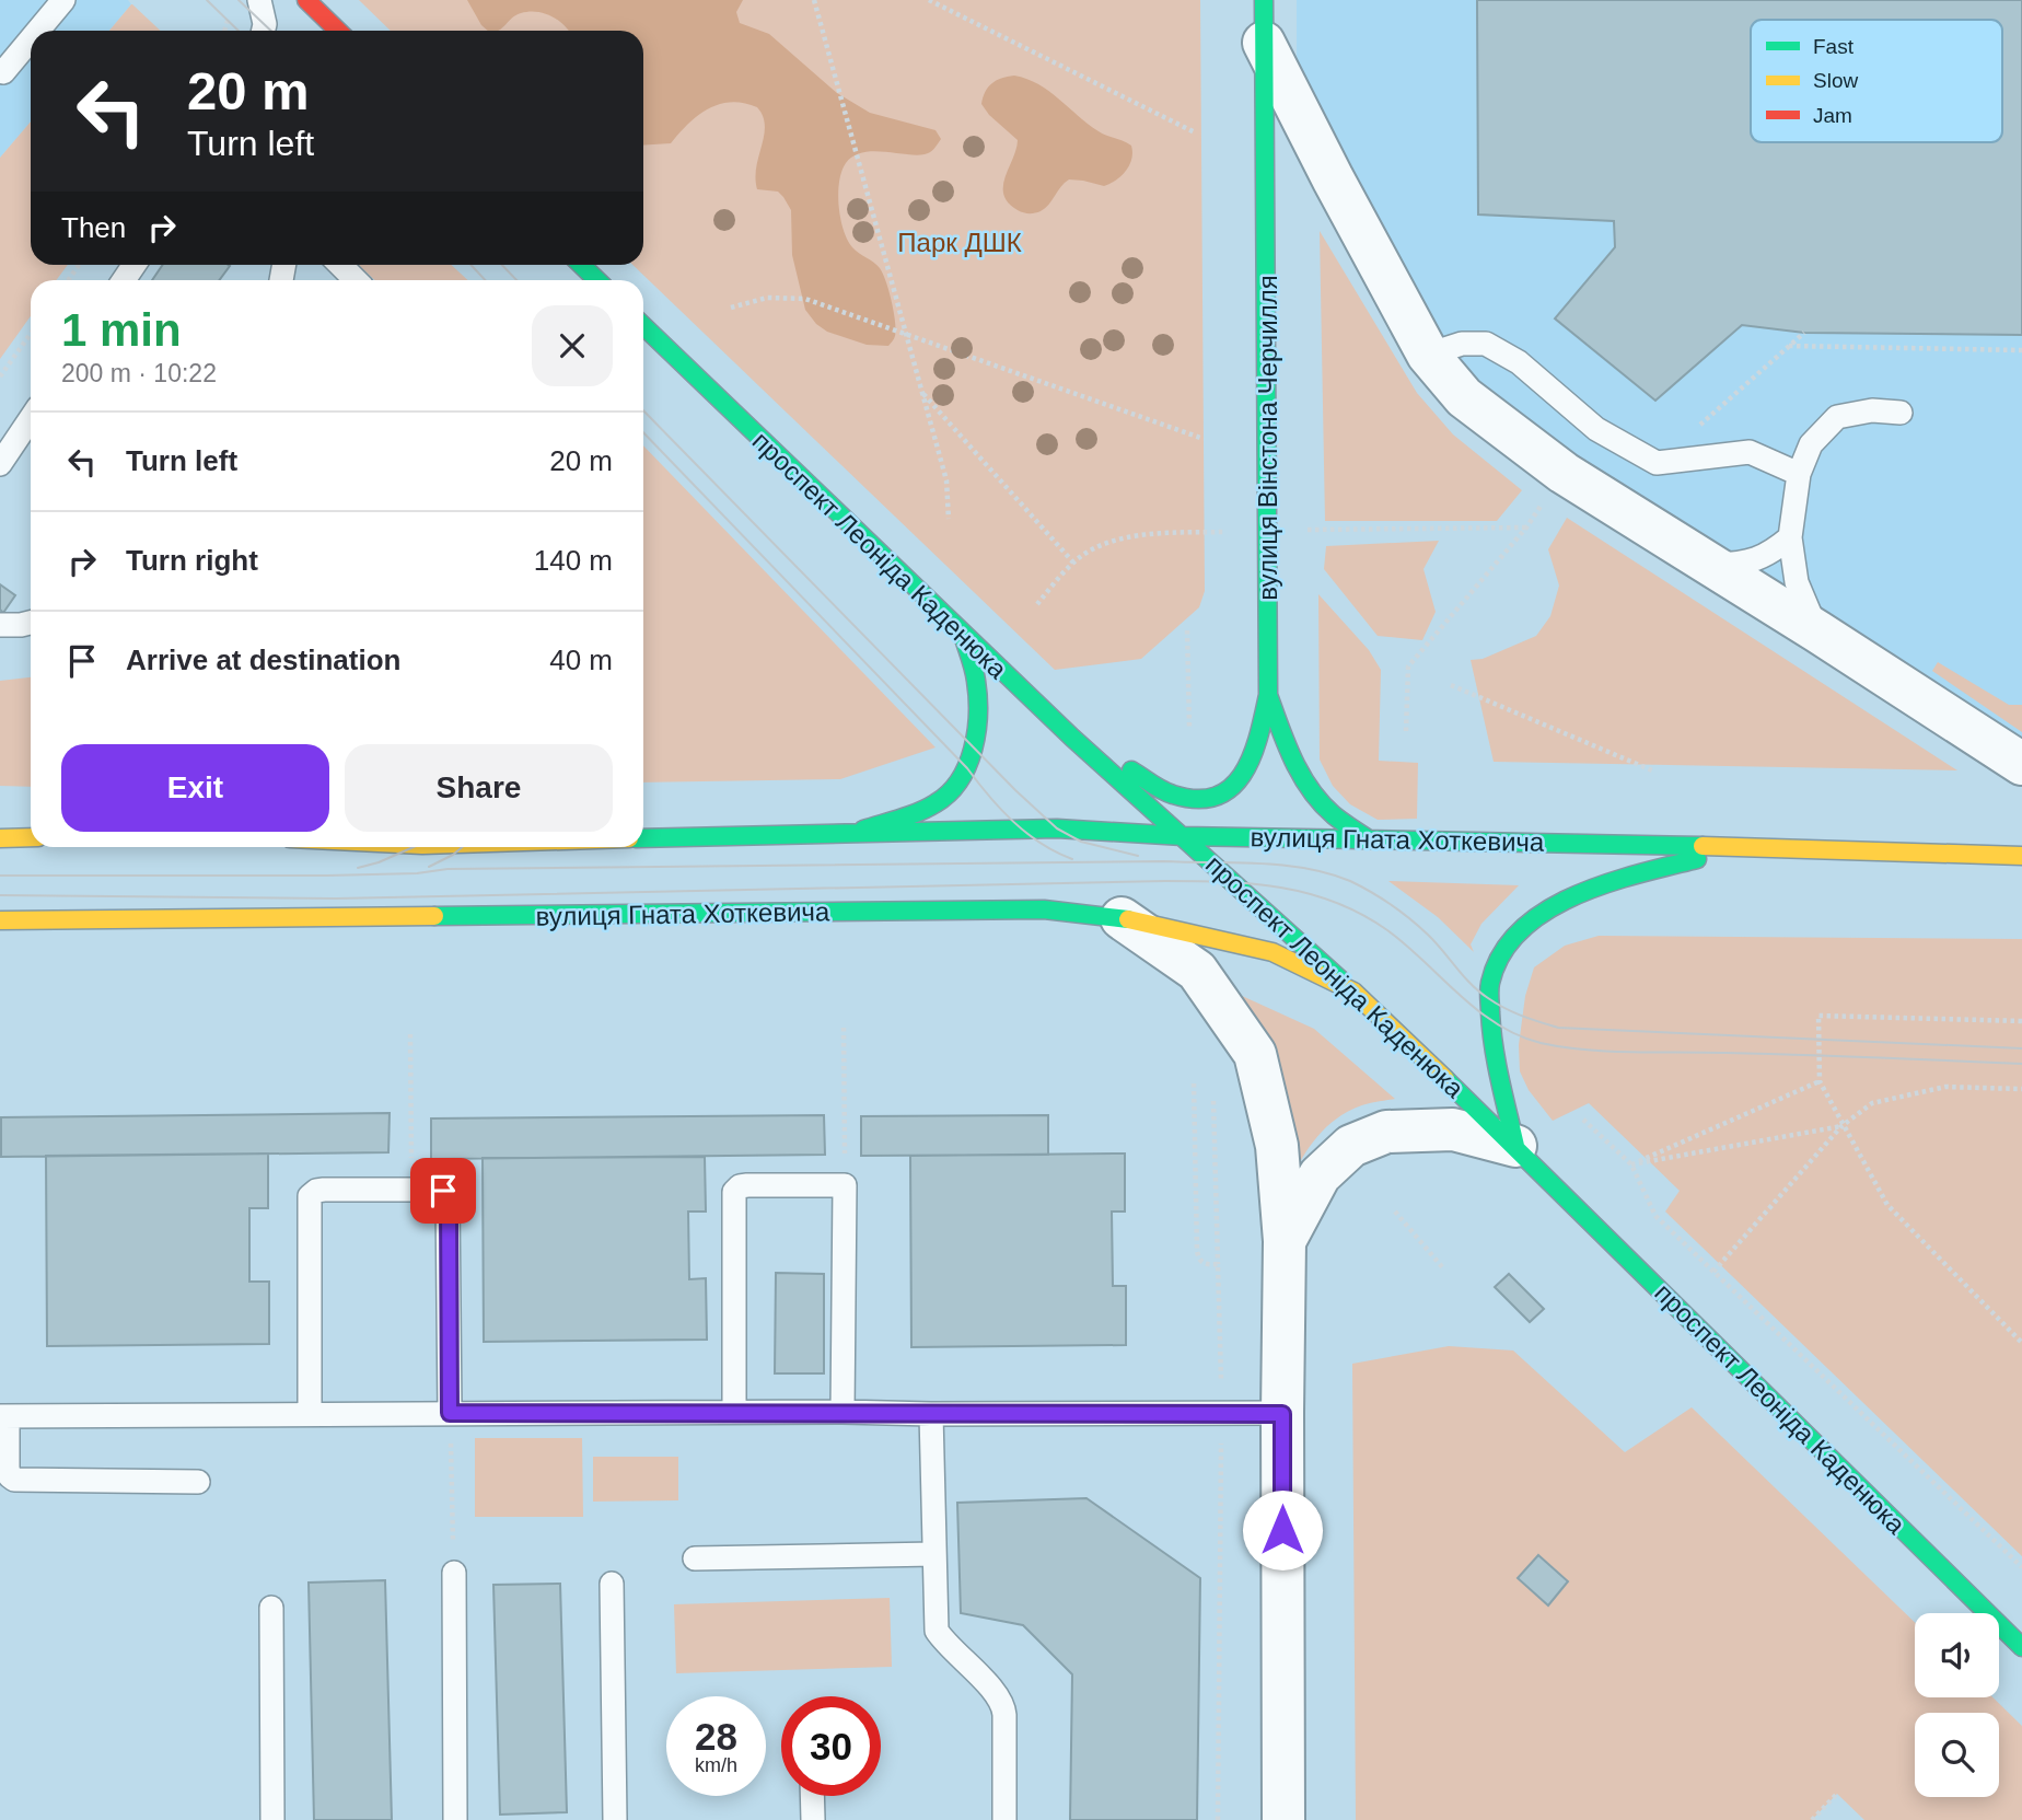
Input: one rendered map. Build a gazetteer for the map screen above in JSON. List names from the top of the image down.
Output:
{
  "streets": {
    "main road": ["вулиця Вінстона Черчилля", "проспект Леоніда Каденюка", "вулиця Гната Хоткевича"]
  },
  "crossings": [
    ["вулиця Вінстона Черчилля", "вулиця Гната Хоткевича"],
    ["проспект Леоніда Каденюка", "вулиця Гната Хоткевича"]
  ],
  "parks": ["Парк ДШК"],
  "legend": ["Fast", "Slow", "Jam"],
  "page": {
    "turn": ["20 m", "Turn left"],
    "then": "Then",
    "heading": ["1 min", "200 m · 10:22"],
    "list": [
      {
        "name": "Turn left",
        "value": "20 m"
      },
      {
        "name": "Turn right",
        "value": "140 m"
      },
      {
        "name": "Arrive at destination",
        "value": "40 m"
      }
    ],
    "buttons": ["Exit", "Share"],
    "speed": "28 km/h",
    "limit": "30"
  }
}
